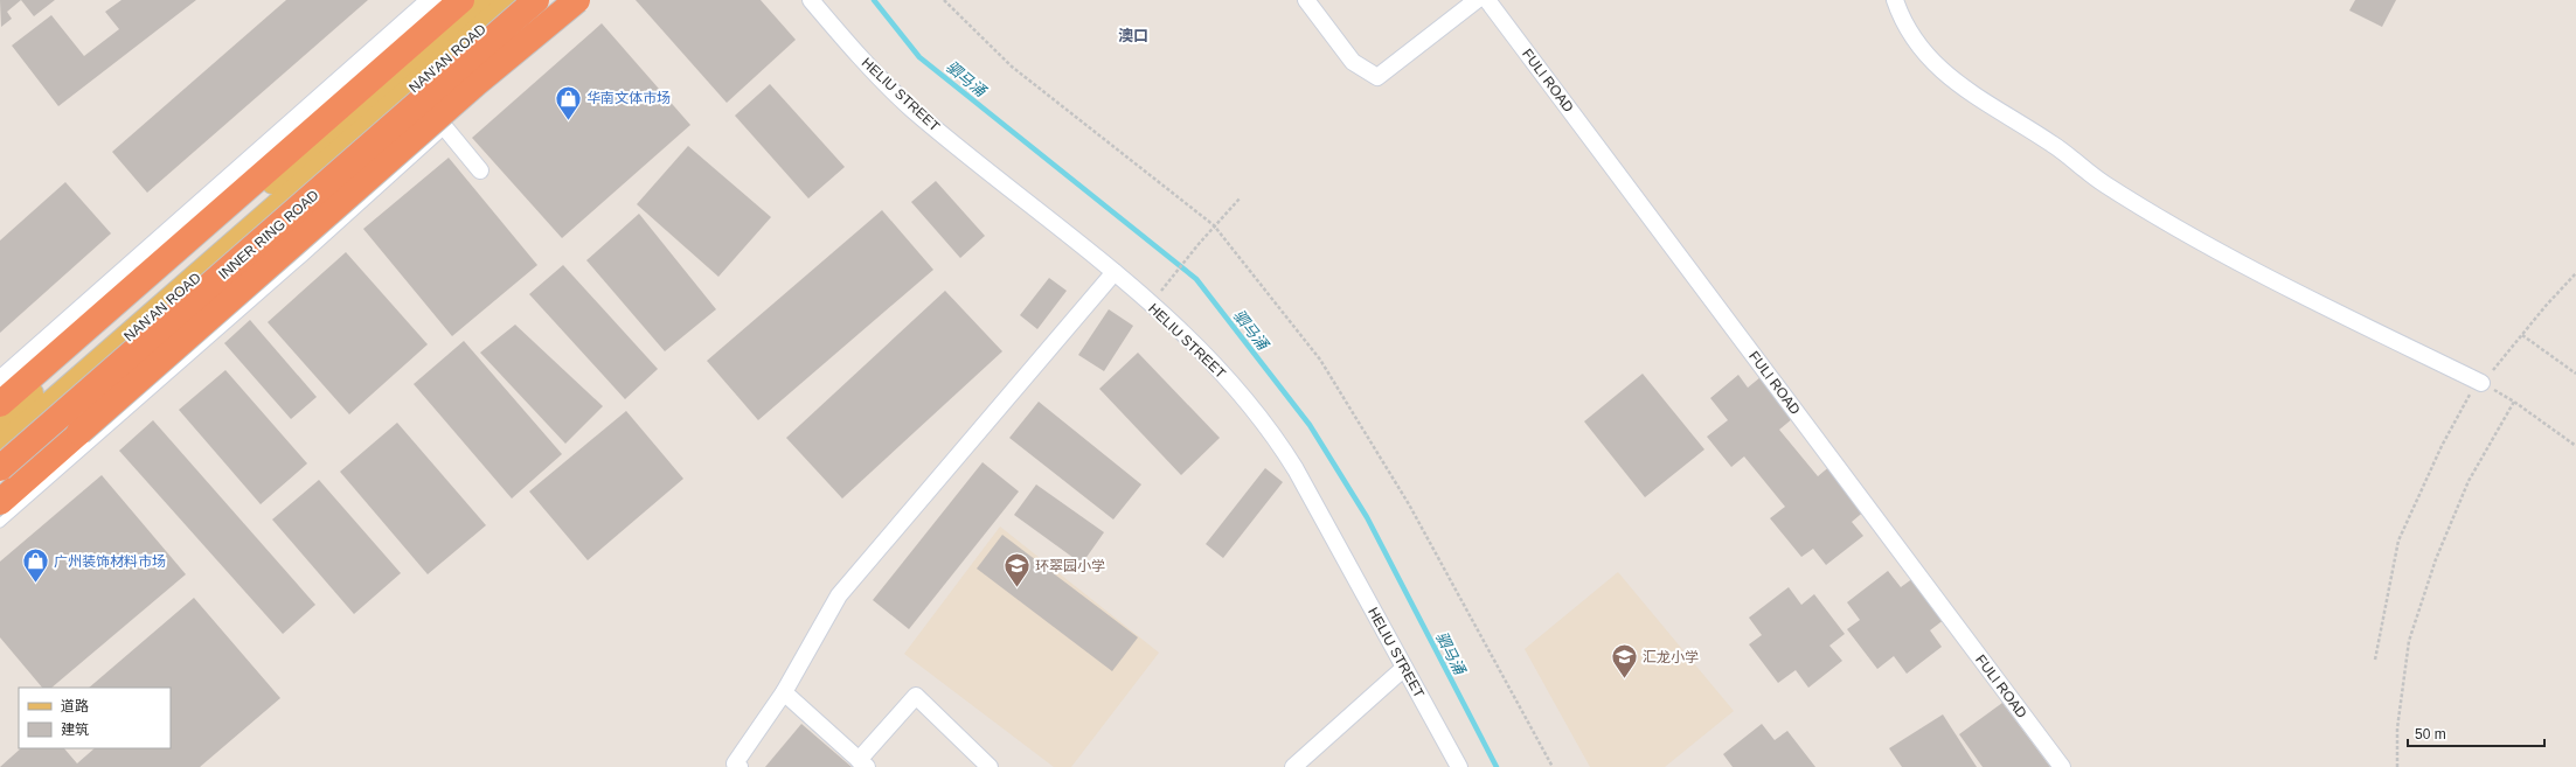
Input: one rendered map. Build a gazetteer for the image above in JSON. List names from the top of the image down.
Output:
{
  "streets": {
    "highway": ["INNER RING ROAD"],
    "main road": ["NAN'AN ROAD"],
    "street": ["FULI ROAD", "HELIU STREET"]
  },
  "districts": ["澳口"],
  "water": ["驷马涌"],
  "places": {
    "shop": ["华南文体市场", "广州装饰材料市场"],
    "school or university": ["环翠园小学", "汇龙小学"]
  },
  "legend": ["道路", "建筑"],
  "scale_bar": "50 m"
}
